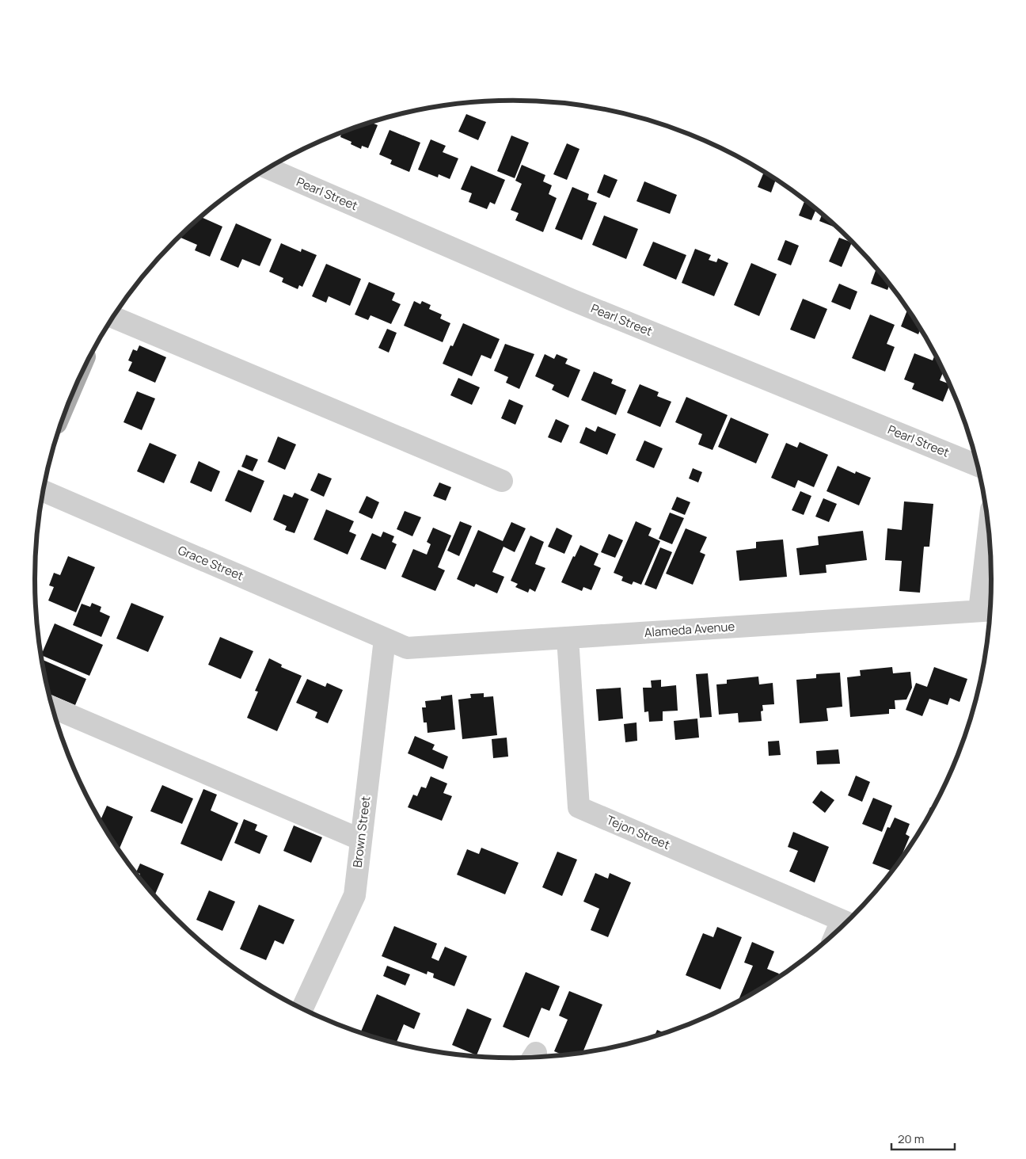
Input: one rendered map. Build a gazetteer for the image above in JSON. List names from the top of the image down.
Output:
{
  "streets": {
    "street": [
      "Pearl Street",
      "Grace Street",
      "Alameda Avenue",
      "Brown Street",
      "Tejon Street"
    ]
  },
  "crossings": [
    ["Grace Street", "Alameda Avenue"],
    ["Grace Street", "Brown Street"],
    ["Alameda Avenue", "Brown Street"],
    ["Alameda Avenue", "Tejon Street"]
  ],
  "scale_bar": "20 m"
}
